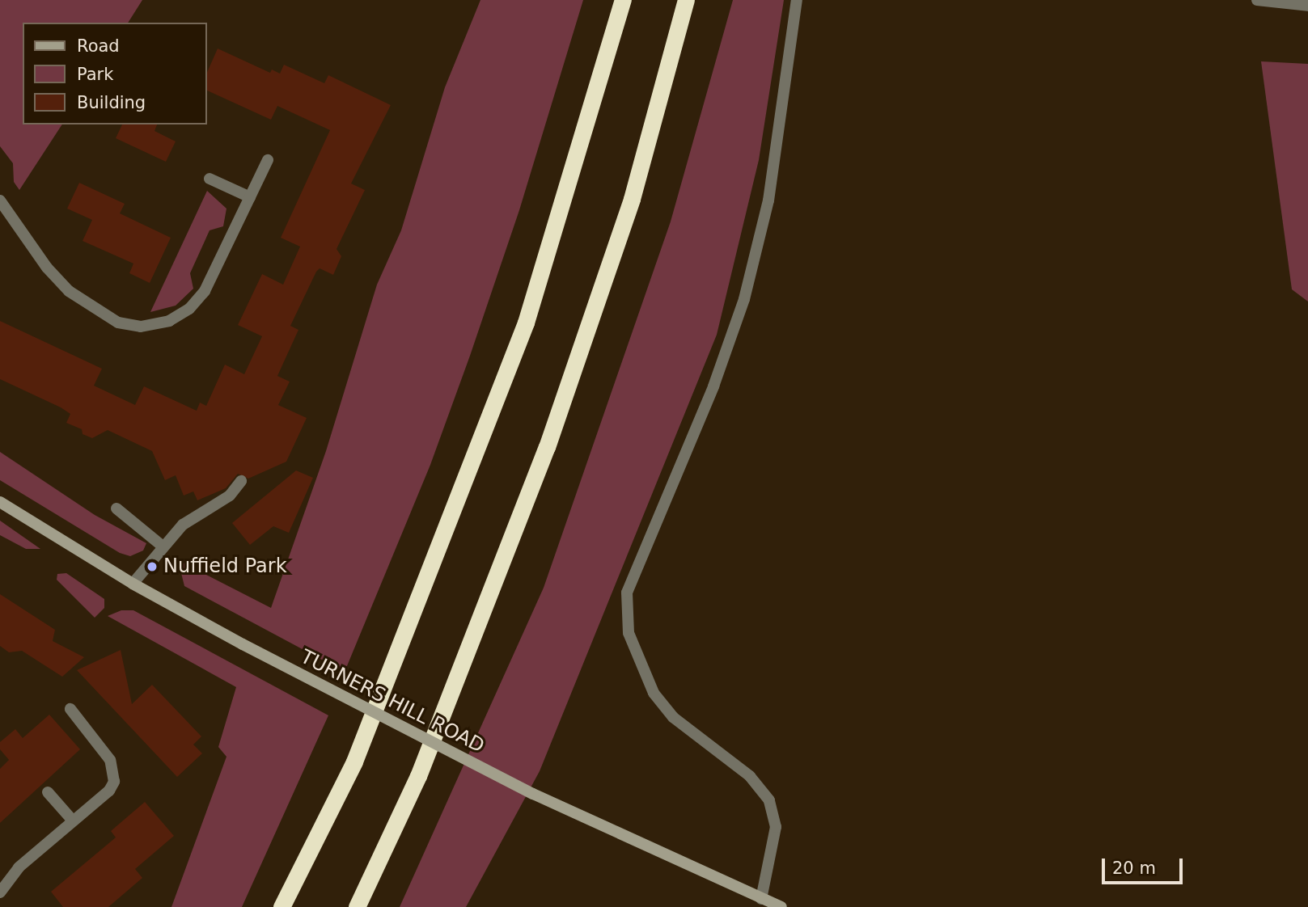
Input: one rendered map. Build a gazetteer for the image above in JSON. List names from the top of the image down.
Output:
{
  "streets": {
    "street": ["TURNERS HILL ROAD"]
  },
  "places": ["Nuffield Park"],
  "legend": ["Road", "Park", "Building"],
  "scale_bar": "20 m"
}
